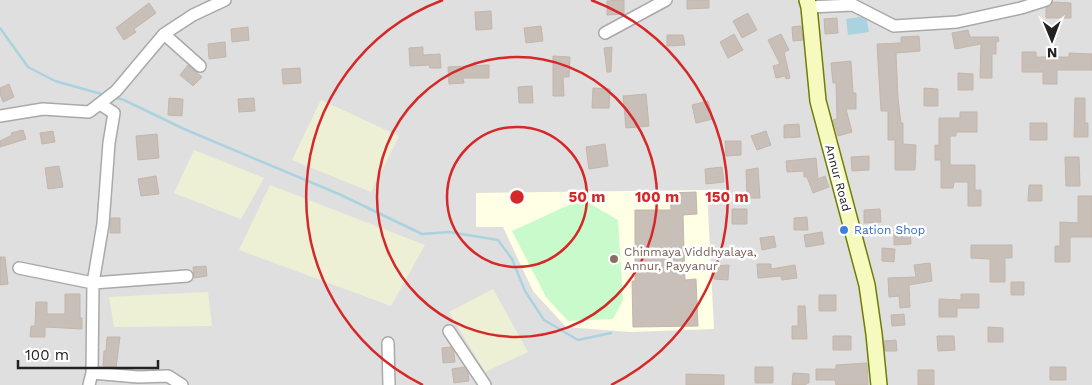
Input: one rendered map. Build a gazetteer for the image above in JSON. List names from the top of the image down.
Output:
{
  "streets": {
    "main road": ["Annur Road"]
  },
  "places": ["Ration Shop", "Chinmaya Viddhyalaya, Annur, Payyanur"],
  "scale_bar": "100 m",
  "north": "bottom",
  "rings": ["50 m", "100 m", "150 m"]
}
